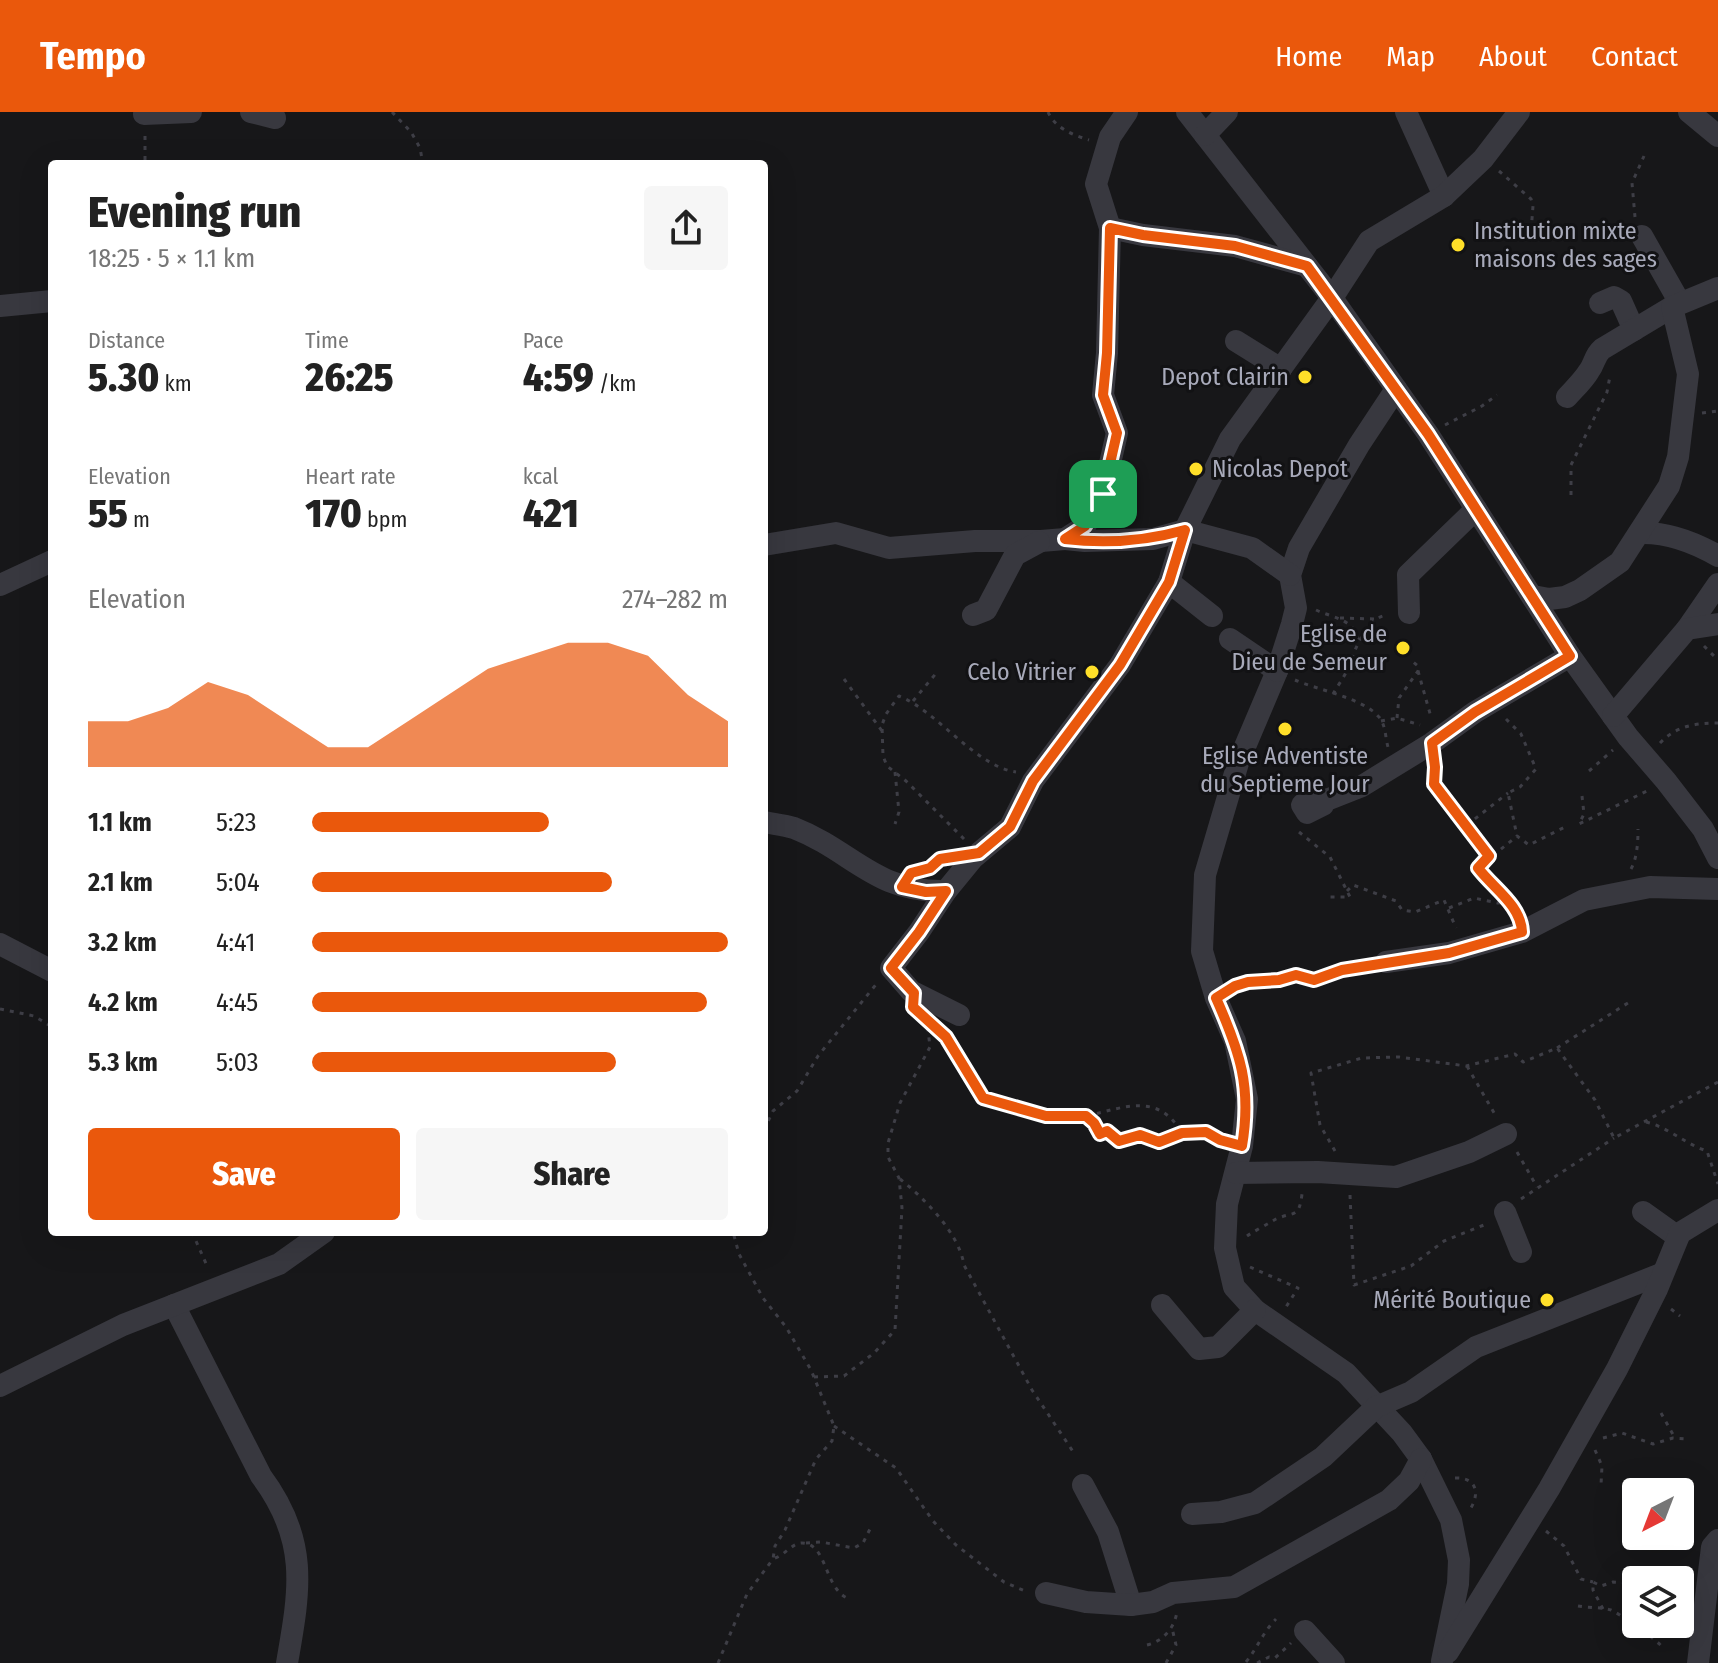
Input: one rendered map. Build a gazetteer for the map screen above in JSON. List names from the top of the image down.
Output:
{
  "places": [
    "Institution mixte maisons des sages",
    "Depot Clairin",
    "Nicolas Depot",
    "Eglise de Dieu de Semeur",
    "Celo Vitrier",
    "Eglise Adventiste du Septieme Jour",
    "Mérité Boutique"
  ],
  "north": "bottom left",
  "page": {
    "header": "Tempo",
    "nav": [
      "Home",
      "Map",
      "About",
      "Contact"
    ],
    "heading": ["Evening run", "18:25 · 5 × 1.1 km"],
    "stats": [
      ["Distance", "5.30 km"],
      ["Time", "26:25"],
      ["Pace", "4:59 /km"],
      ["Elevation", "55 m"],
      ["Heart rate", "170 bpm"],
      ["kcal", "421"]
    ],
    "chart": ["Elevation", "274–282 m"],
    "list": [
      {
        "name": "1.1 km",
        "note": "5:23"
      },
      {
        "name": "2.1 km",
        "note": "5:04"
      },
      {
        "name": "3.2 km",
        "note": "4:41"
      },
      {
        "name": "4.2 km",
        "note": "4:45"
      },
      {
        "name": "5.3 km",
        "note": "5:03"
      }
    ],
    "buttons": ["Save", "Share"]
  }
}
